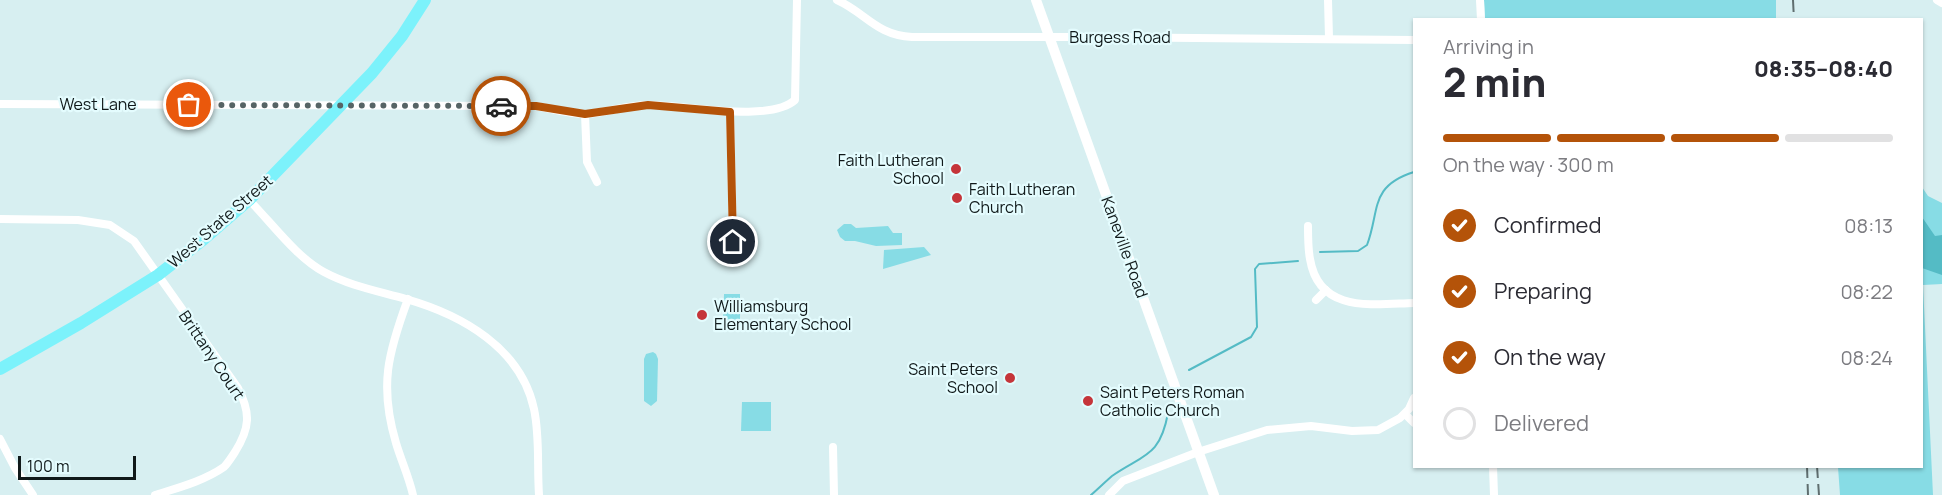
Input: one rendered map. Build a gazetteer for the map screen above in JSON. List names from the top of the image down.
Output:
{
  "streets": {
    "main road": ["West State Street", "Kaneville Road"],
    "street": ["Burgess Road", "West Lane", "Brittany Court"]
  },
  "crossings": [
    ["Burgess Road", "Kaneville Road"],
    ["West Lane", "West State Street"],
    ["West State Street", "Brittany Court"]
  ],
  "places": [
    "Faith Lutheran School",
    "Faith Lutheran Church",
    "Williamsburg Elementary School",
    "Saint Peters School",
    "Saint Peters Roman Catholic Church"
  ],
  "scale_bar": "100 m",
  "page": {
    "heading": ["2 min", "Arriving in", "08:35–08:40"],
    "bar": "On the way · 300 m",
    "list": [
      ["Confirmed", "08:13"],
      ["Preparing", "08:22"],
      ["On the way", "08:24"],
      "Delivered"
    ],
    "scale": "100 m"
  }
}
